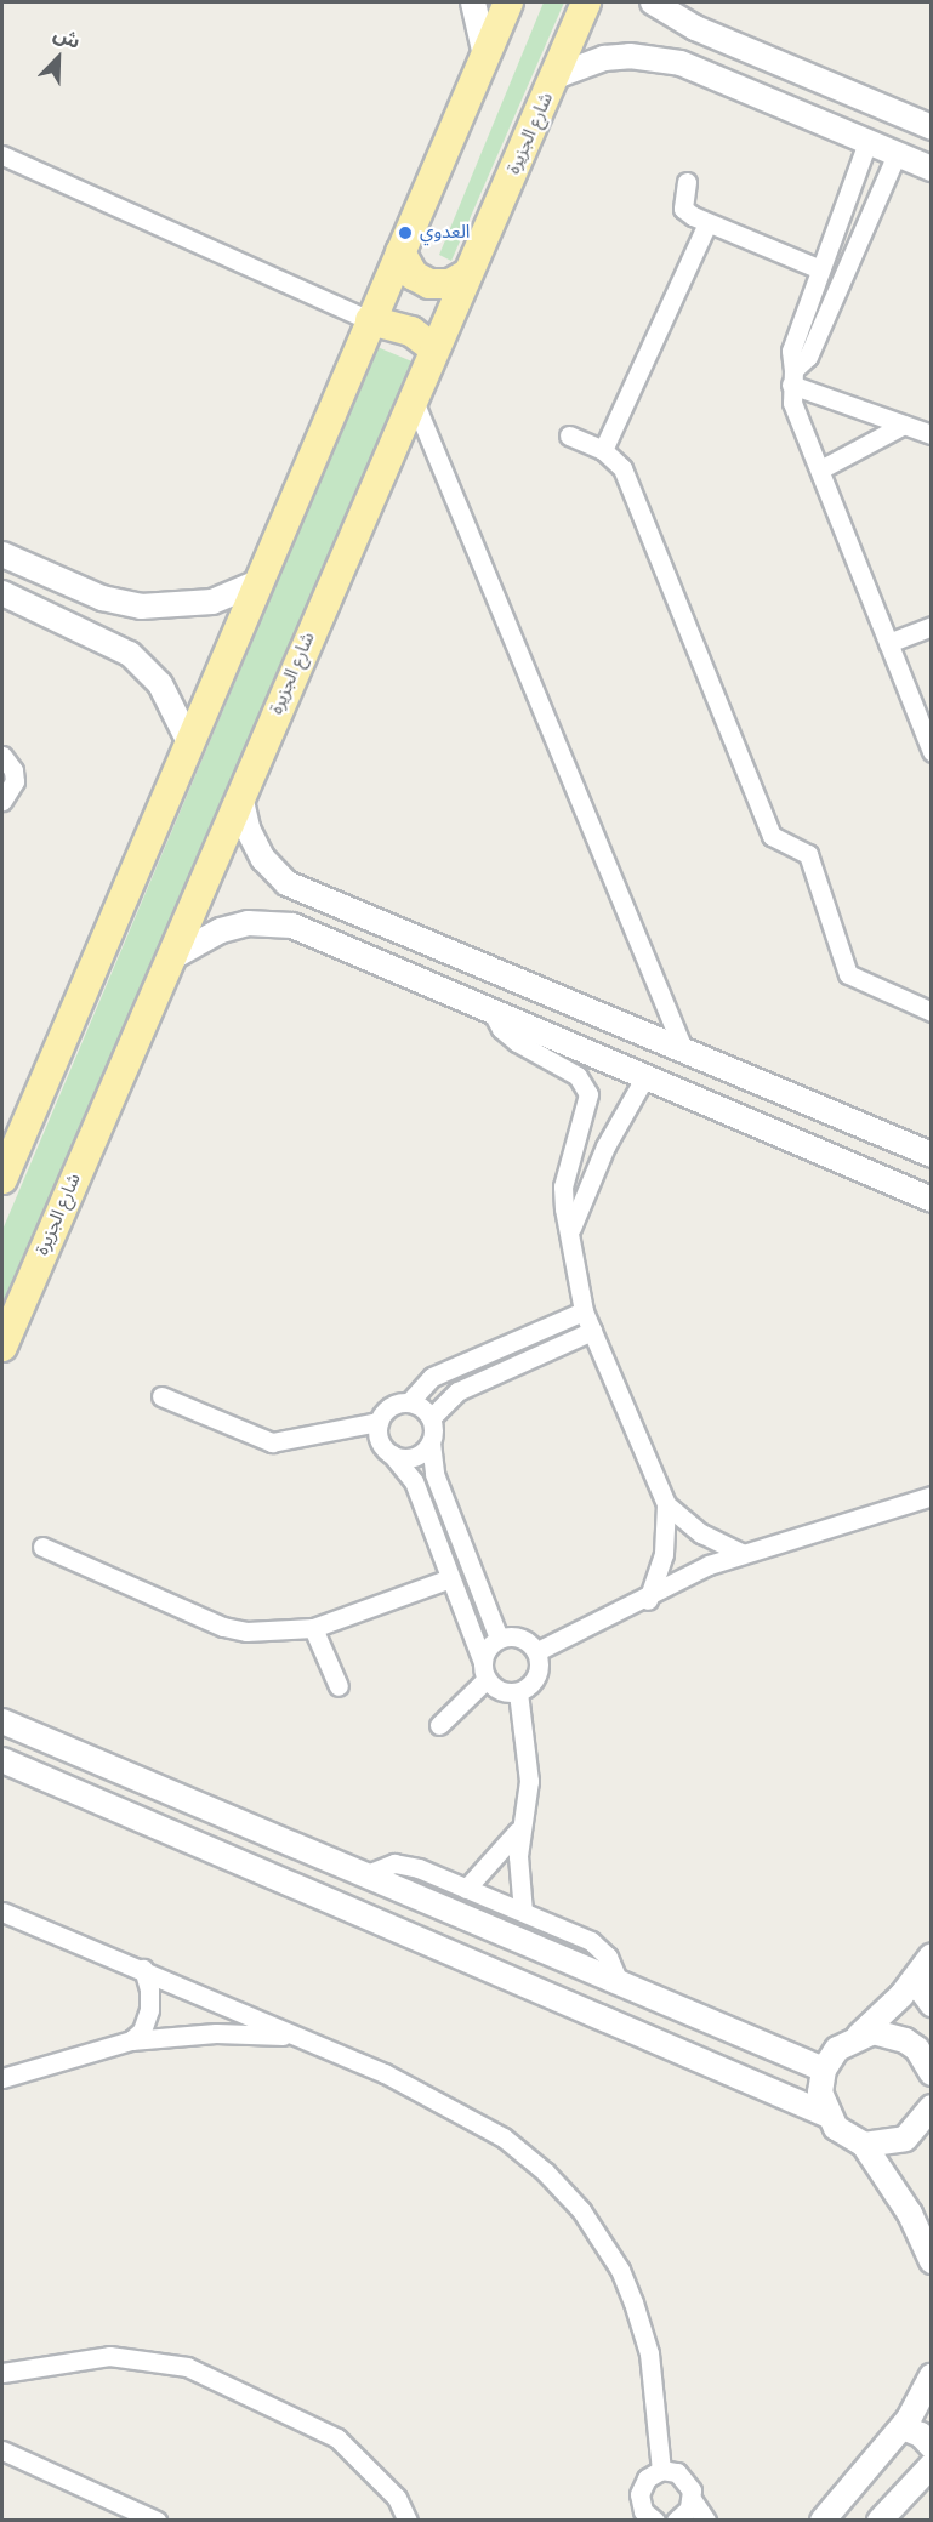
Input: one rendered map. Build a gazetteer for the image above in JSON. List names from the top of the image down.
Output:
{
  "streets": {
    "main road": ["شارع الجزيرة"]
  },
  "places": ["العدوي"],
  "north": "top right"
}
